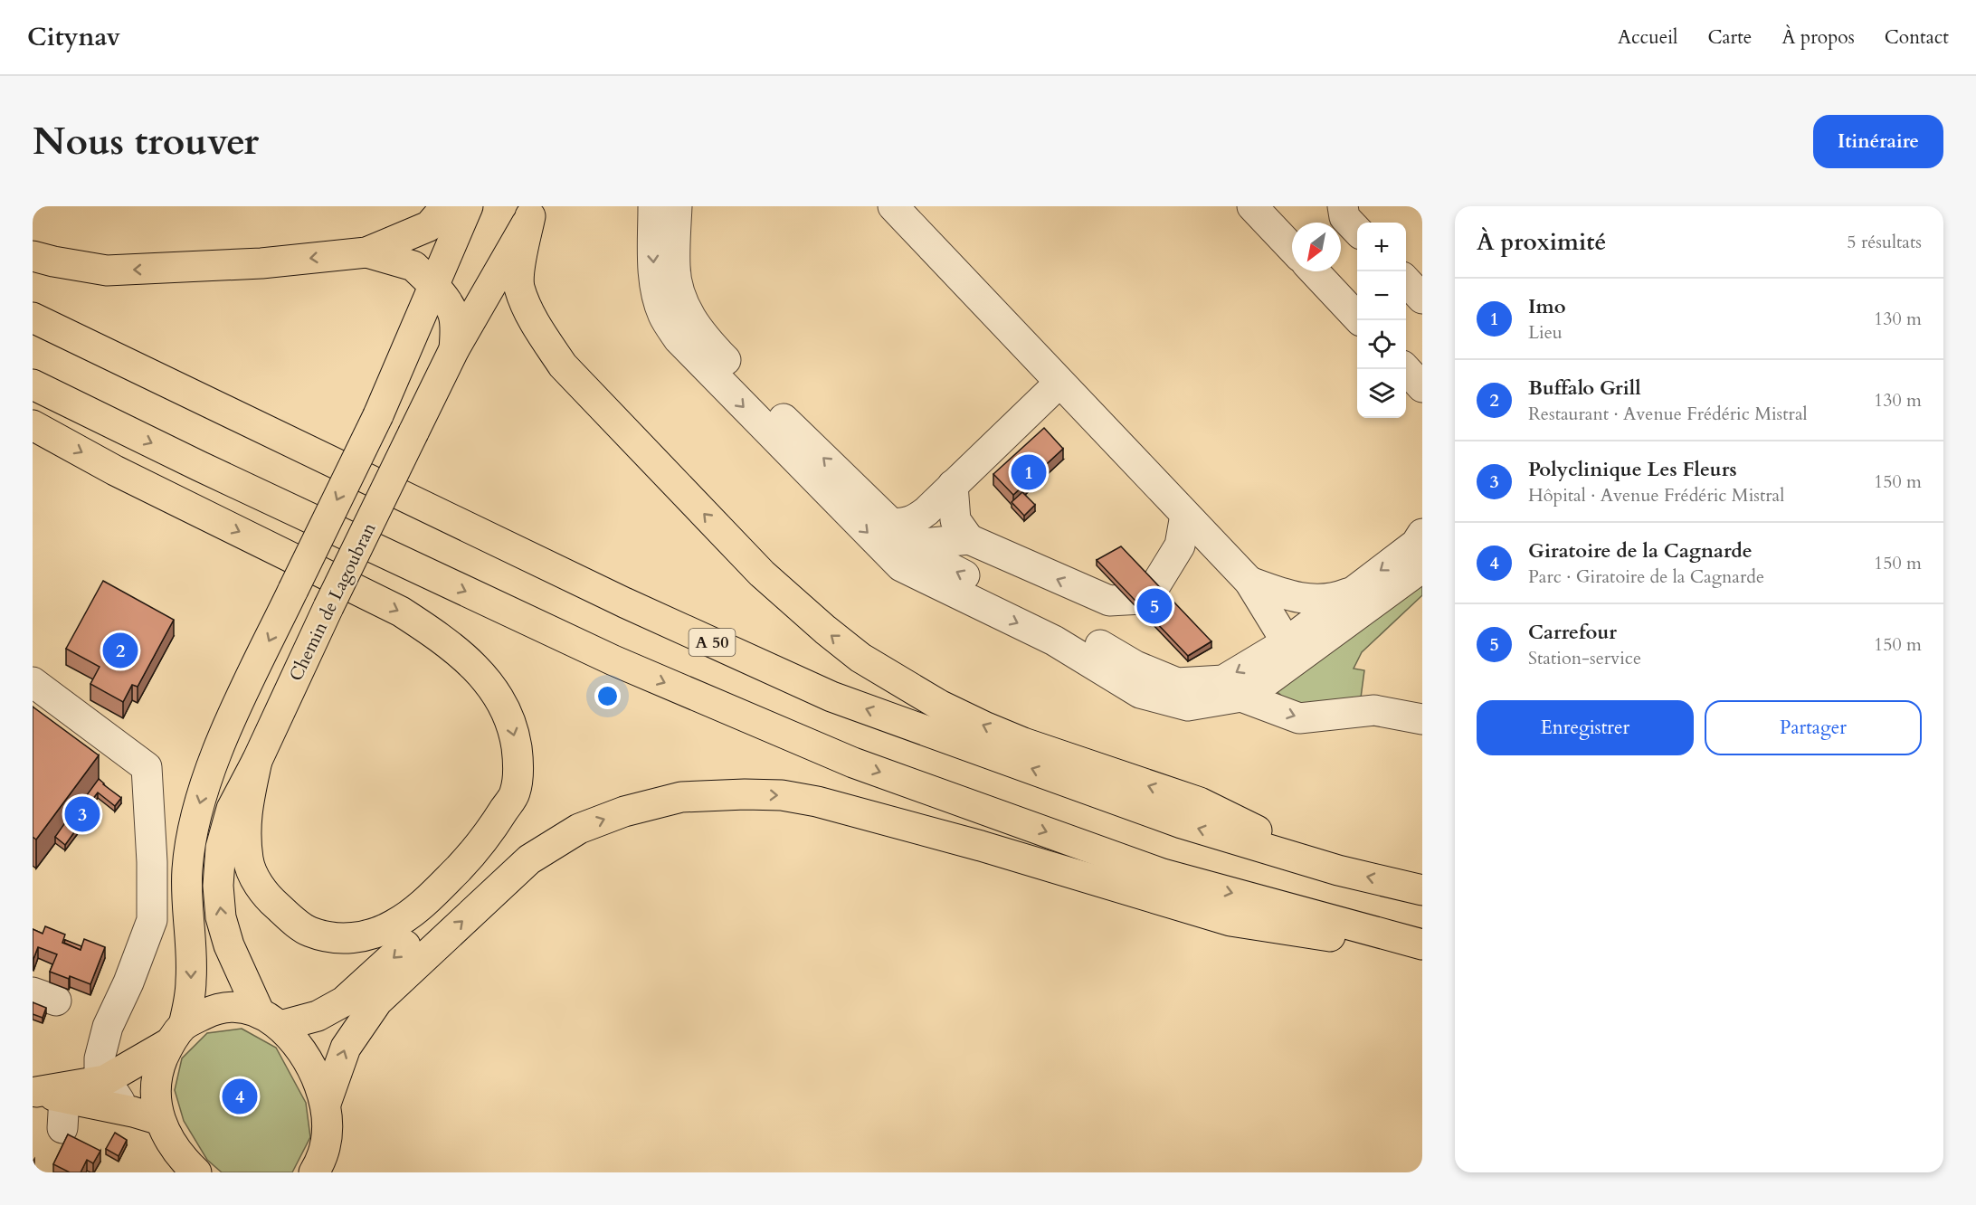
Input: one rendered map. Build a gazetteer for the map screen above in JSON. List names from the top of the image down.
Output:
{
  "streets": {
    "main road": ["Chemin de Lagoubran", "A 50"]
  },
  "north": "bottom left",
  "page": {
    "header": "Citynav",
    "nav": [
      "Accueil",
      "Carte",
      "À propos",
      "Contact"
    ],
    "buttons": [
      "Itinéraire",
      ["Enregistrer", "Partager"]
    ],
    "title": "Nous trouver",
    "heading": ["À proximité", "5 résultats"],
    "map_buttons": ["+", "−"],
    "list": [
      {
        "mark": "1",
        "name": "Imo",
        "note": "Lieu",
        "value": "130 m"
      },
      {
        "mark": "2",
        "name": "Buffalo Grill",
        "note": "Restaurant · Avenue Frédéric Mistral",
        "value": "130 m"
      },
      {
        "mark": "3",
        "name": "Polyclinique Les Fleurs",
        "note": "Hôpital · Avenue Frédéric Mistral",
        "value": "150 m"
      },
      {
        "mark": "4",
        "name": "Giratoire de la Cagnarde",
        "note": "Parc · Giratoire de la Cagnarde",
        "value": "150 m"
      },
      {
        "mark": "5",
        "name": "Carrefour",
        "note": "Station-service",
        "value": "150 m"
      }
    ],
    "pins": [
      "1",
      "5",
      "2",
      "3",
      "4"
    ]
  }
}
